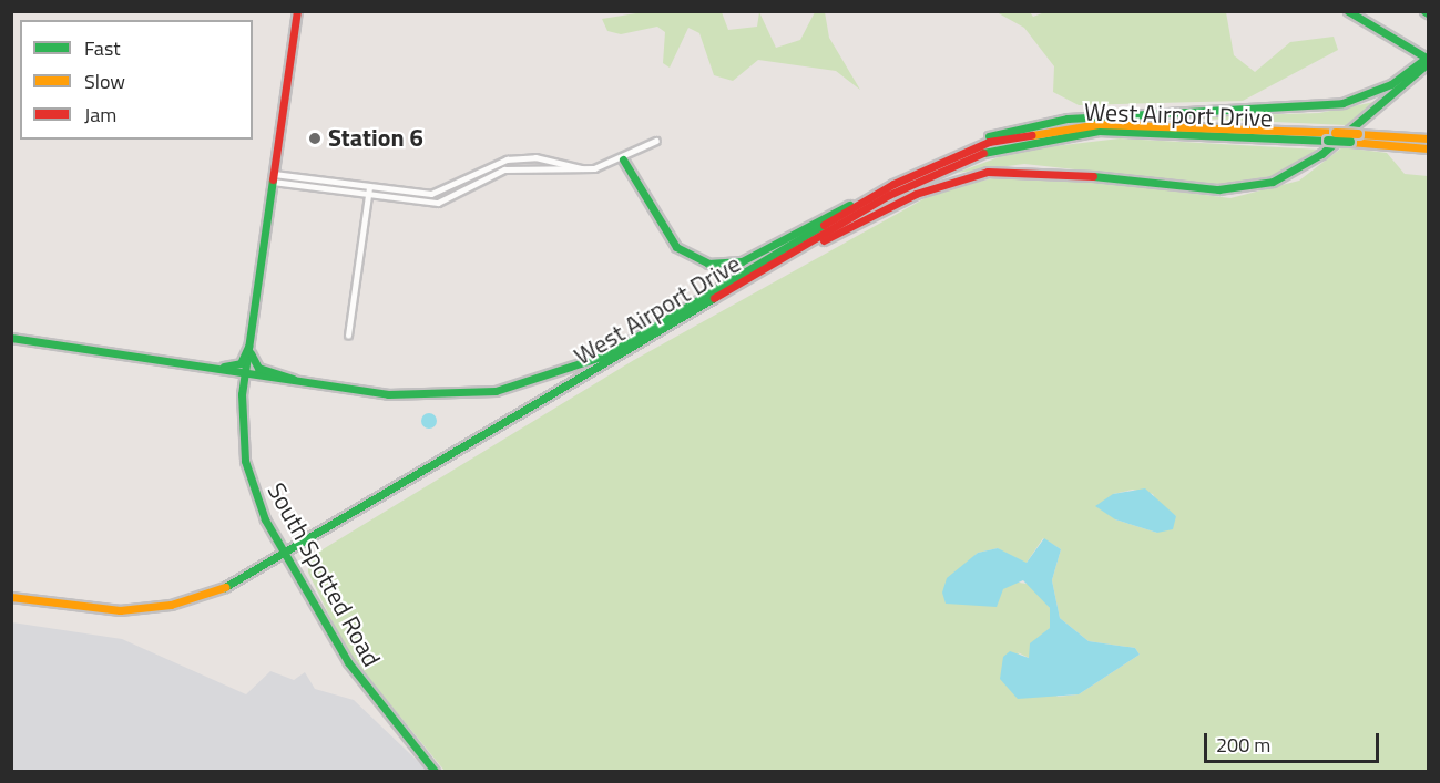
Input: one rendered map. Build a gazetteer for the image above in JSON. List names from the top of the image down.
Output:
{
  "streets": {
    "main road": ["West Airport Drive", "South Spotted Road"]
  },
  "crossings": [
    ["West Airport Drive", "South Spotted Road"]
  ],
  "places": ["Station 6"],
  "legend": ["Fast", "Slow", "Jam"],
  "scale_bar": "200 m"
}
